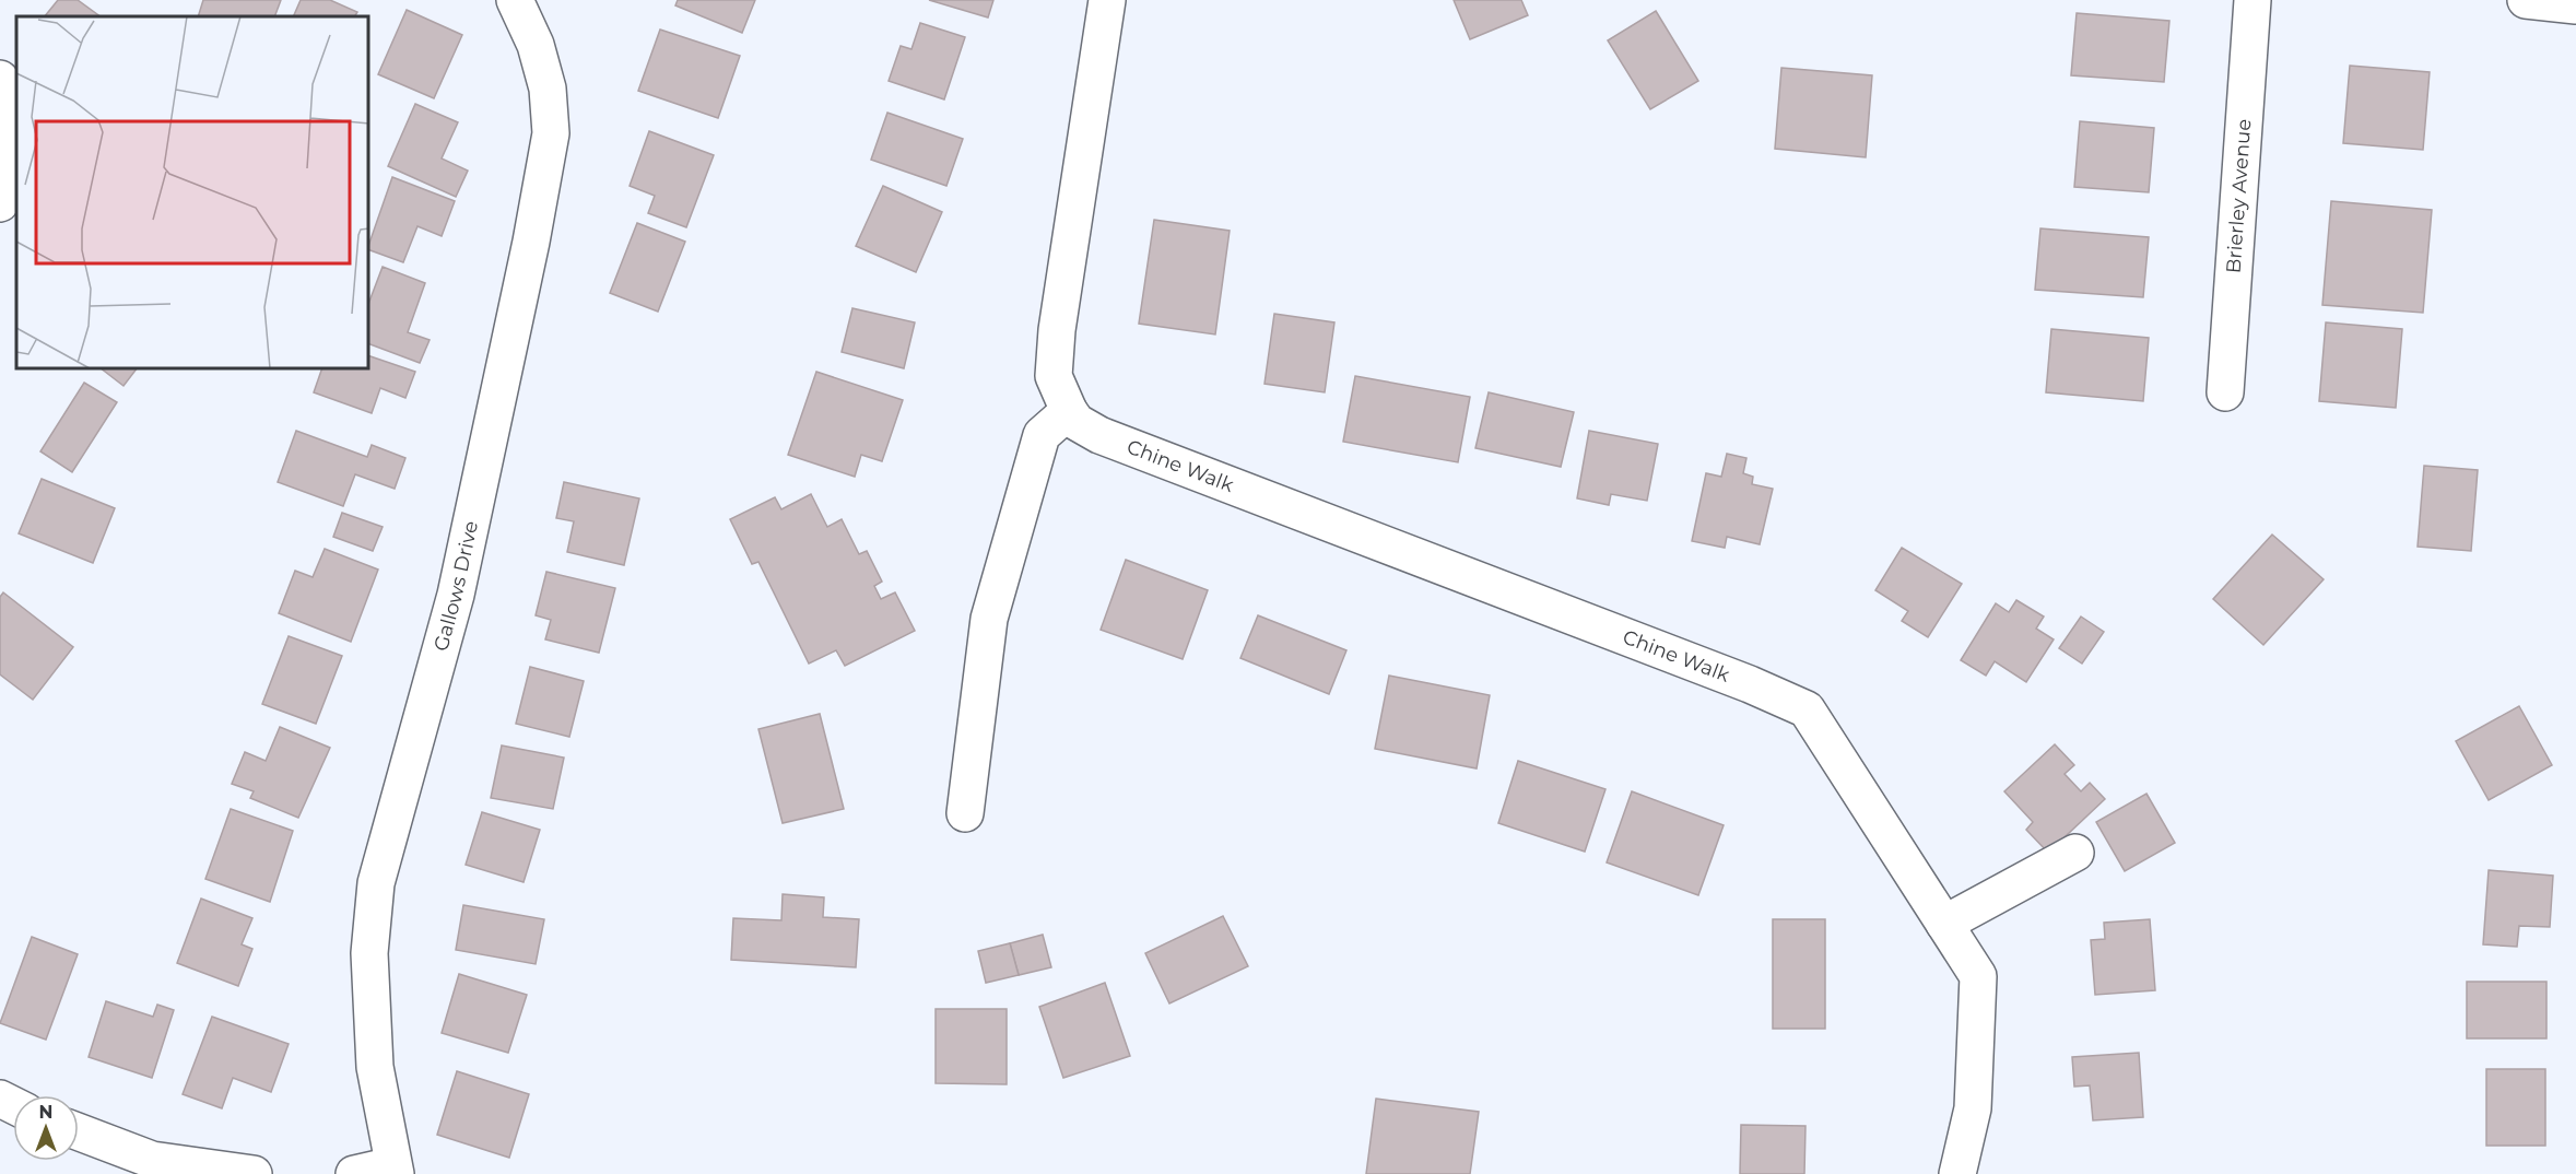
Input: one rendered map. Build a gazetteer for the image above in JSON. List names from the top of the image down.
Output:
{
  "streets": {
    "street": ["Brierley Avenue", "Chine Walk", "Gallows Drive"]
  },
  "north": "top"
}
